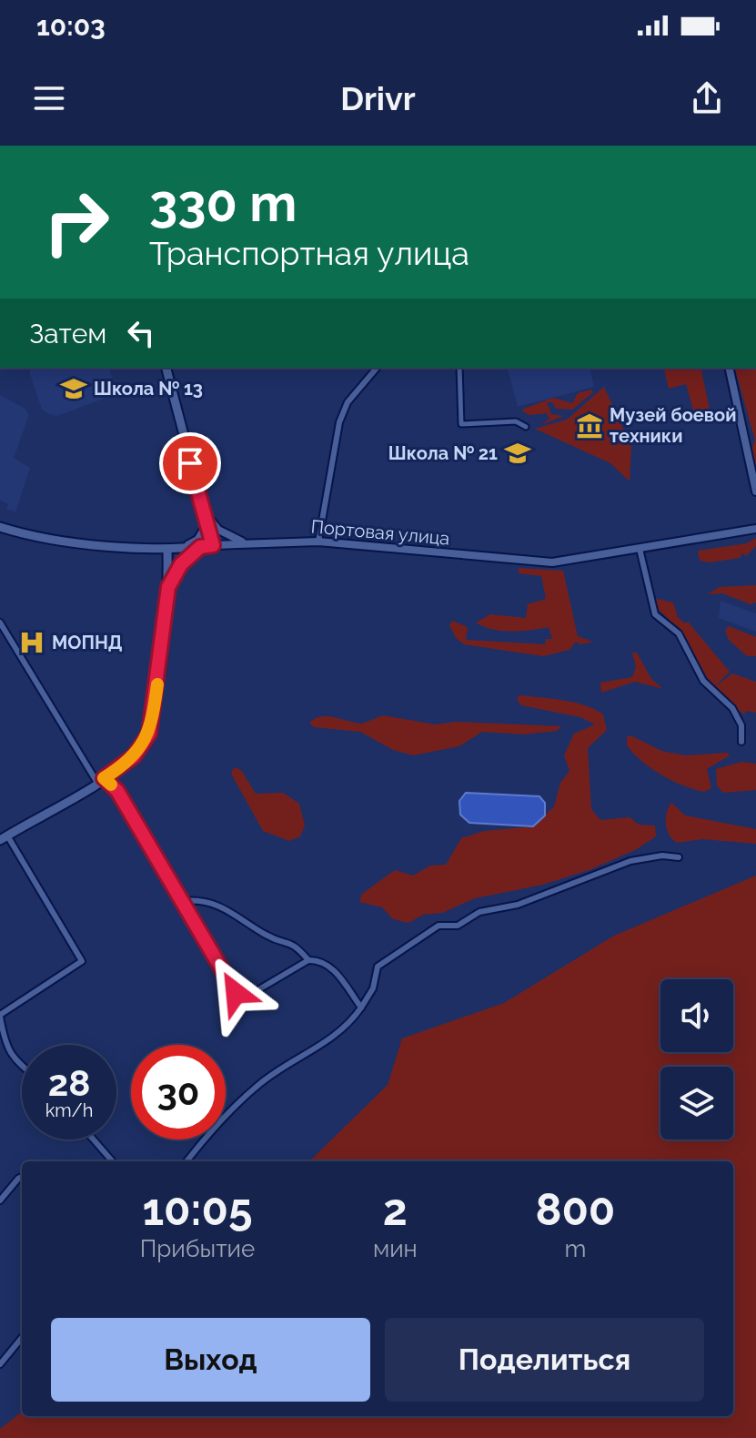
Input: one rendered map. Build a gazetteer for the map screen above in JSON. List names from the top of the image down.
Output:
{
  "streets": {
    "main road": ["Портовая улица"]
  },
  "places": {
    "school or university": ["Школа № 13", "Школа № 21"],
    "museum": ["Музей боевой техники"],
    "hospital": ["МОПНД"]
  },
  "page": {
    "status": "10:03",
    "header": "Drivr",
    "turn": ["330 m", "Транспортная улица"],
    "then": "Затем",
    "speed": "28 km/h",
    "limit": "30",
    "eta": [
      "10:05",
      "Прибытие",
      "2",
      "мин",
      "800",
      "m"
    ],
    "buttons": ["Выход", "Поделиться"]
  }
}
